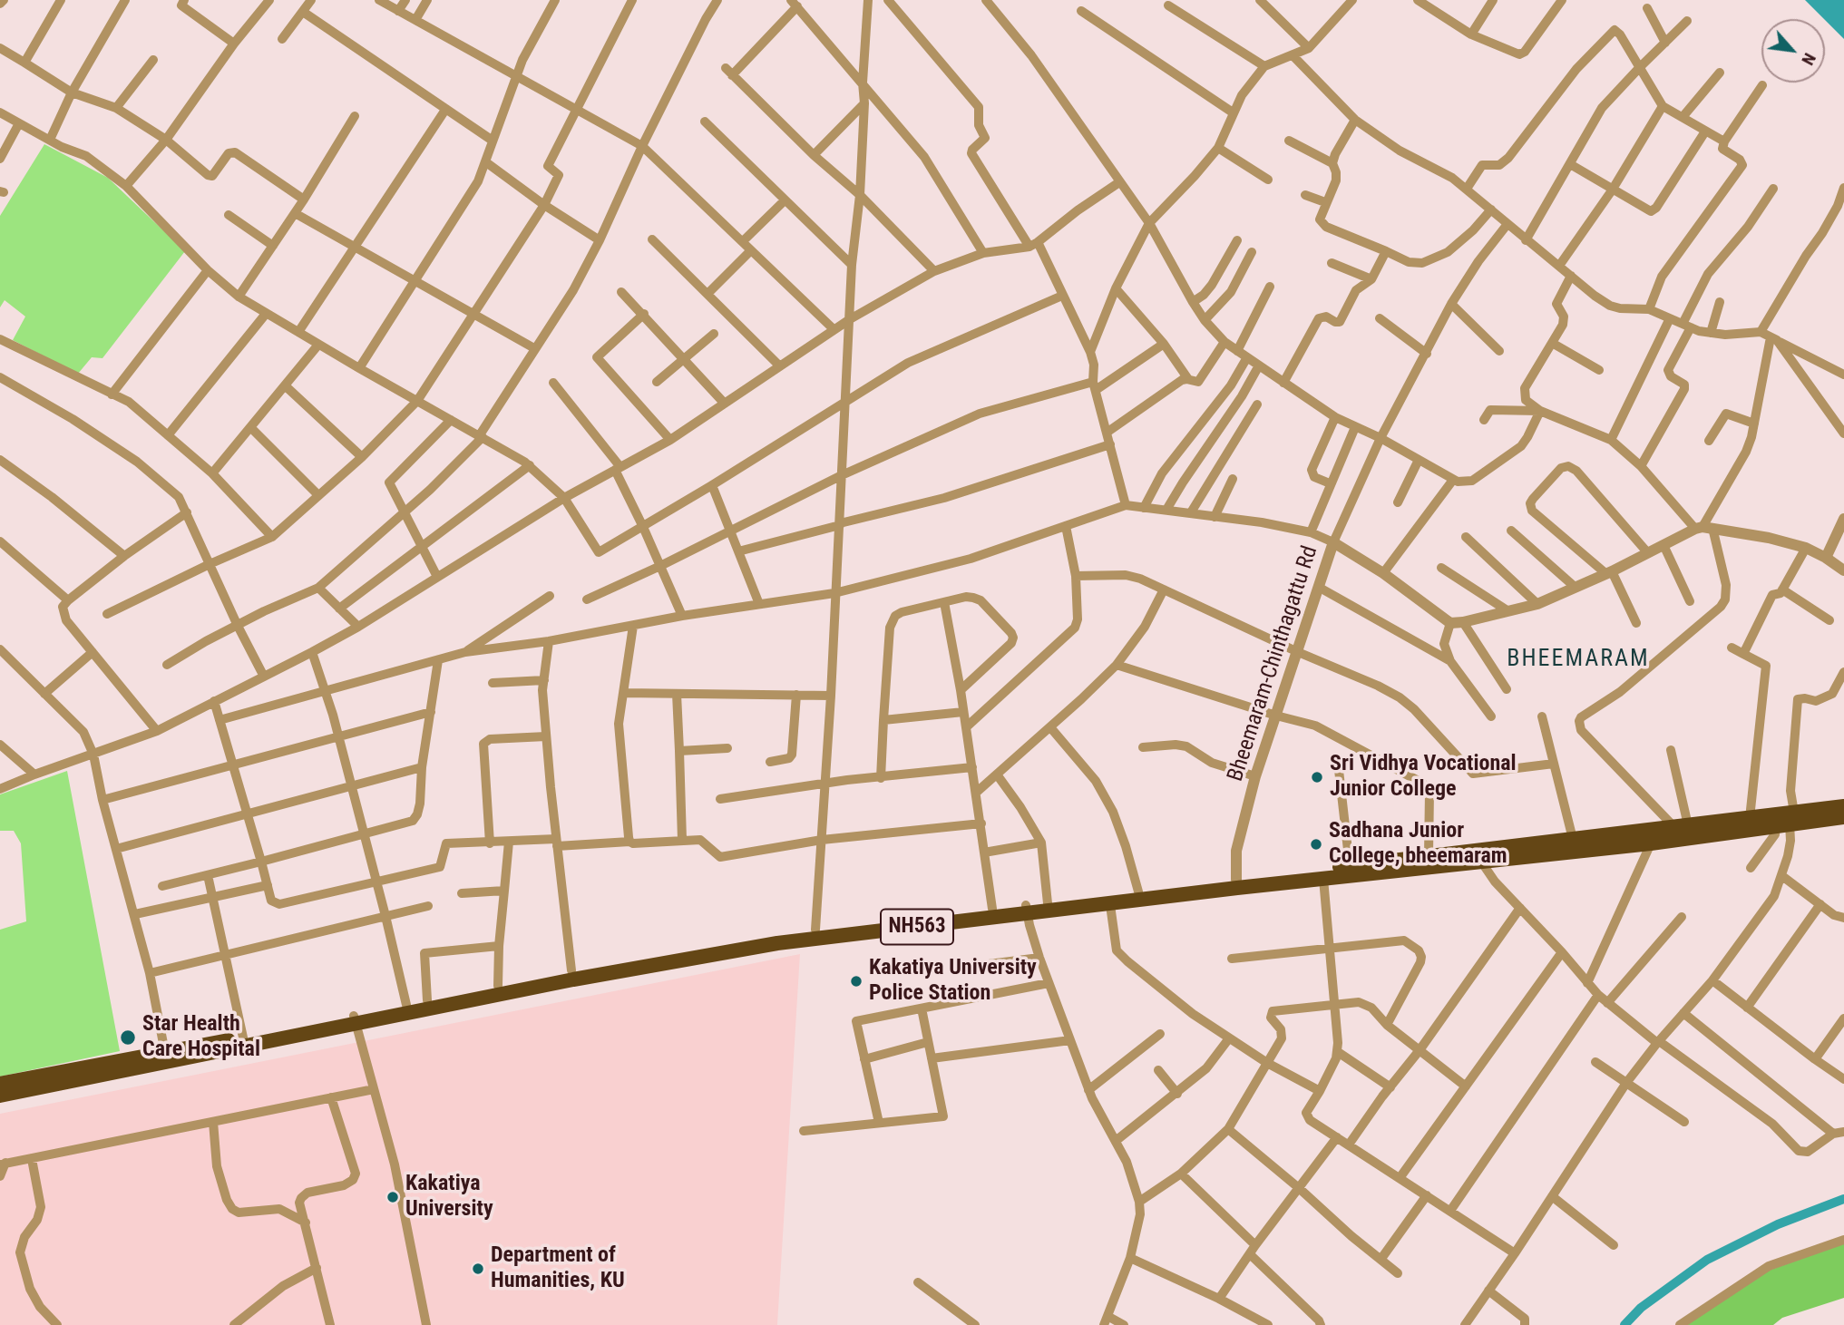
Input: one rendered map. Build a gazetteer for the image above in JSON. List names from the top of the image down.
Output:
{
  "streets": {
    "highway": ["NH563"],
    "street": ["Bheemaram-Chinthagattu Rd"]
  },
  "crossings": [
    ["Bheemaram-Chinthagattu Rd", "NH563"]
  ],
  "districts": ["BHEEMARAM"],
  "places": [
    "Sri Vidhya Vocational Junior College",
    "Sadhana Junior College, bheemaram",
    "Kakatiya University Police Station",
    "Star Health Care Hospital",
    "Kakatiya University",
    "Department of Humanities, KU"
  ],
  "north": "bottom right"
}
